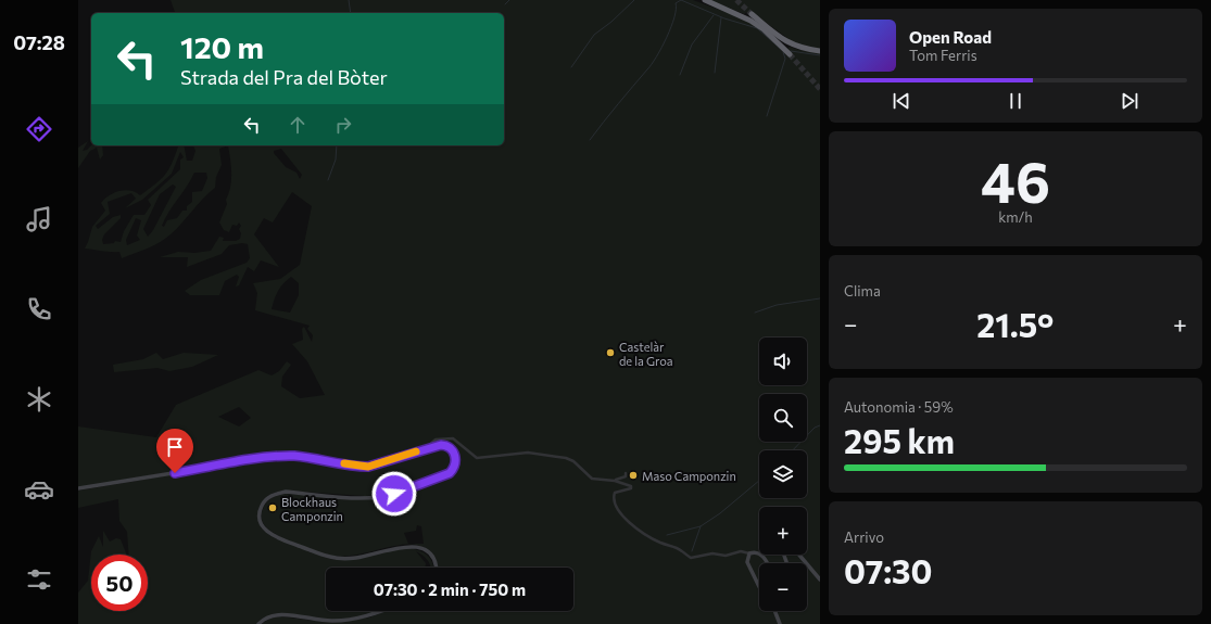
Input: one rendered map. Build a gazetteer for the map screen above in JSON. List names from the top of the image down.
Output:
{
  "places": ["Castelàr de la Groa", "Maso Camponzin", "Blockhaus Camponzin"],
  "page": {
    "tabs": "07:28",
    "turn": ["120 m", "Strada del Pra del Bòter"],
    "song": ["Open Road", "Tom Ferris"],
    "tile": [
      ["46", "km/h"],
      "Clima",
      ["Autonomia · 59%", "295 km"],
      ["Arrivo", "07:30"]
    ],
    "heat": ["−", "21.5°", "+"],
    "map_buttons": ["+", "−"],
    "limit": "50",
    "trip": "07:30 · 2 min · 750 m"
  }
}
